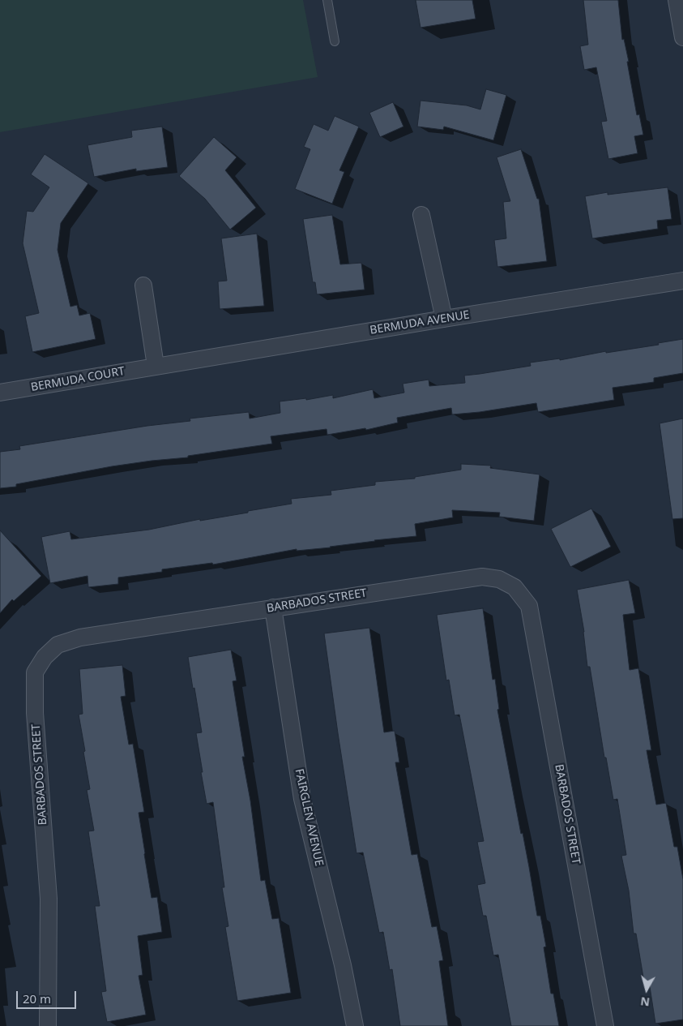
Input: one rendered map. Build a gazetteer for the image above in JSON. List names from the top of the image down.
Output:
{
  "streets": {
    "street": [
      "BERMUDA AVENUE",
      "BERMUDA COURT",
      "BARBADOS STREET",
      "FAIRGLEN AVENUE"
    ]
  },
  "crossings": [
    ["BERMUDA AVENUE", "BERMUDA COURT"],
    ["BARBADOS STREET", "FAIRGLEN AVENUE"]
  ],
  "scale_bar": "20 m",
  "north": "bottom"
}
